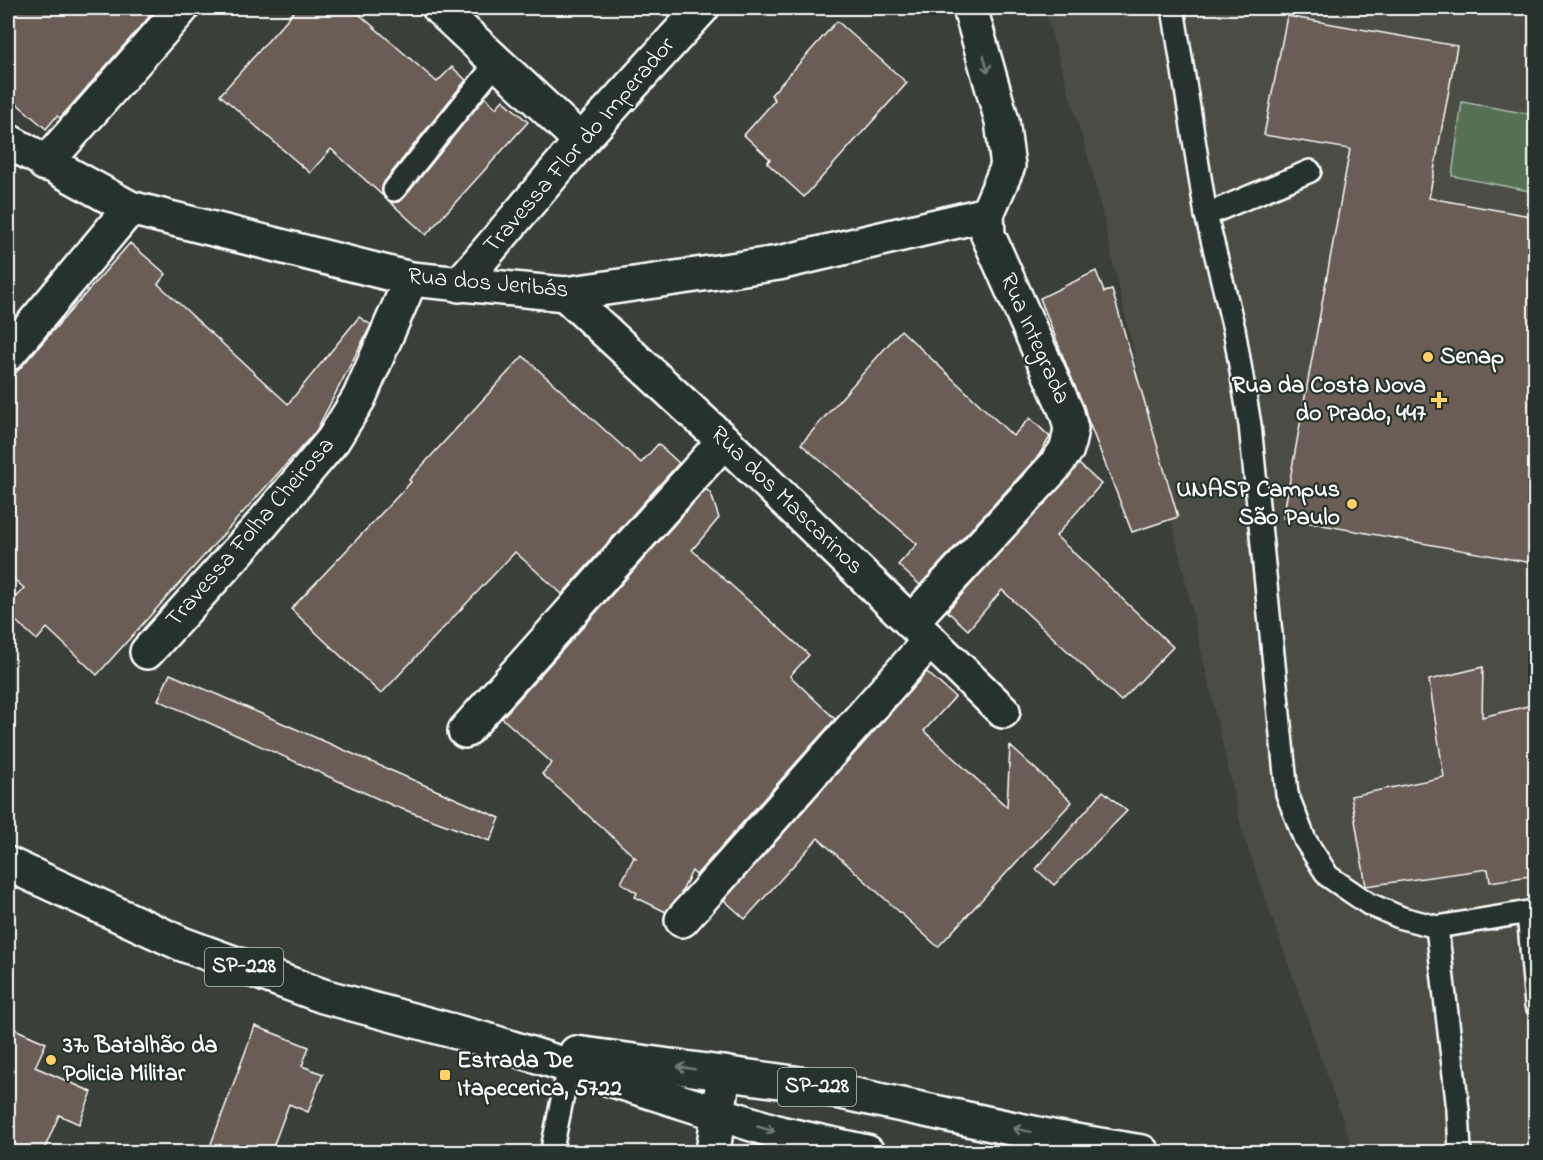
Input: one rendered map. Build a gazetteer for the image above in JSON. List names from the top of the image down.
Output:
{
  "streets": {
    "street": [
      "Travessa Flor do Imperador",
      "Rua dos Jeribás",
      "Rua Integrada",
      "Rua dos Mascarinos",
      "Travessa Folha Cheirosa",
      "SP-228"
    ]
  },
  "crossings": [
    ["Travessa Flor do Imperador", "Rua dos Jeribás"],
    ["Rua dos Jeribás", "Rua Integrada"],
    ["Rua dos Jeribás", "Rua dos Mascarinos"],
    ["Rua dos Jeribás", "Travessa Folha Cheirosa"],
    ["Rua Integrada", "Rua dos Mascarinos"]
  ],
  "places": {
    "other": ["Senap", "UNASP Campus São Paulo", "37º Batalhão da Policia Militar"],
    "health": ["Rua da Costa Nova do Prado, 447"],
    "transit": ["Estrada De Itapecerica, 5722"]
  }
}
